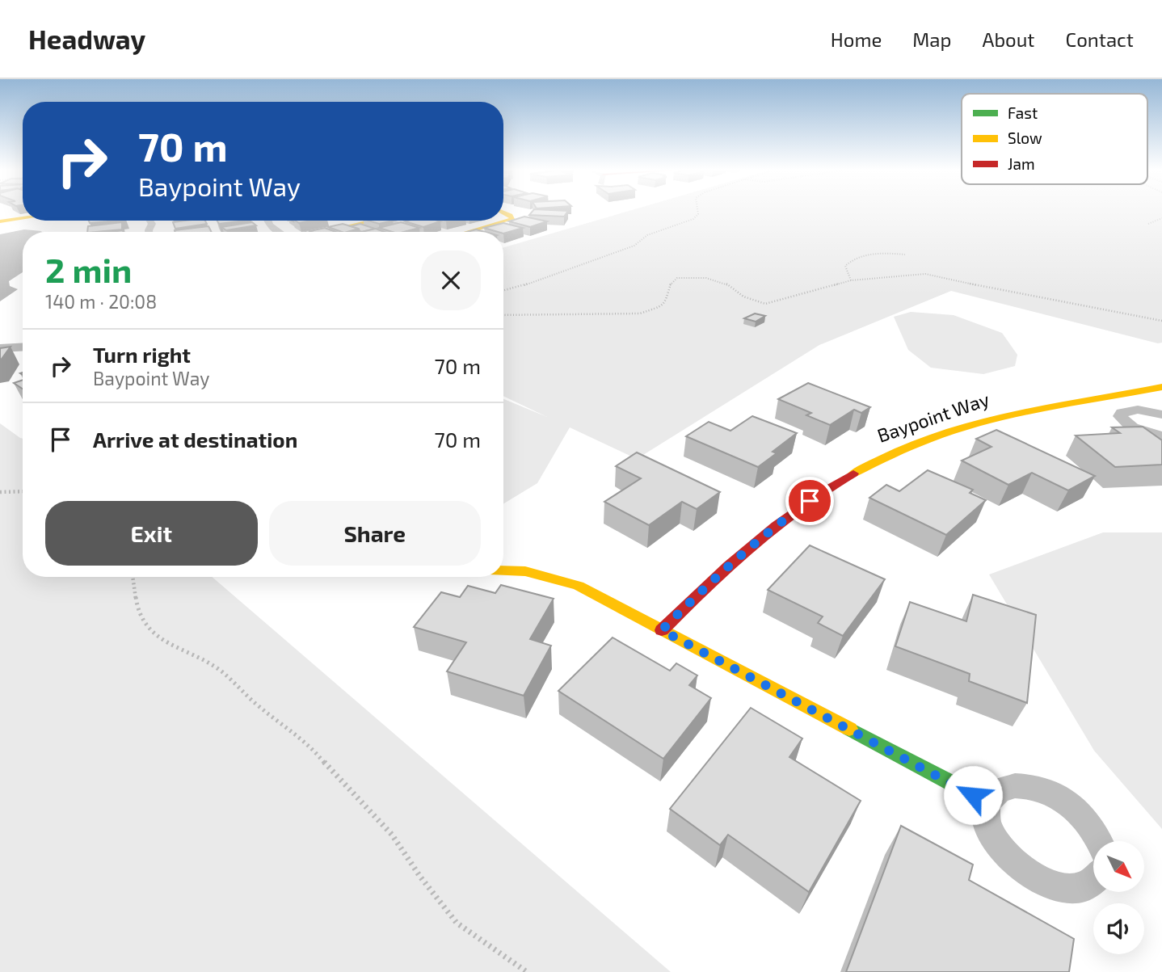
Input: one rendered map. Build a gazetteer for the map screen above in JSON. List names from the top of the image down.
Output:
{
  "streets": {
    "street": ["Baypoint Way"]
  },
  "legend": ["Fast", "Slow", "Jam"],
  "north": "bottom right",
  "page": {
    "header": "Headway",
    "nav": [
      "Home",
      "Map",
      "About",
      "Contact"
    ],
    "turn": ["70 m", "Baypoint Way"],
    "heading": ["2 min", "140 m · 20:08"],
    "list": [
      {
        "name": "Turn right",
        "note": "Baypoint Way",
        "value": "70 m"
      },
      {
        "name": "Arrive at destination",
        "value": "70 m"
      }
    ],
    "buttons": ["Exit", "Share"]
  }
}
